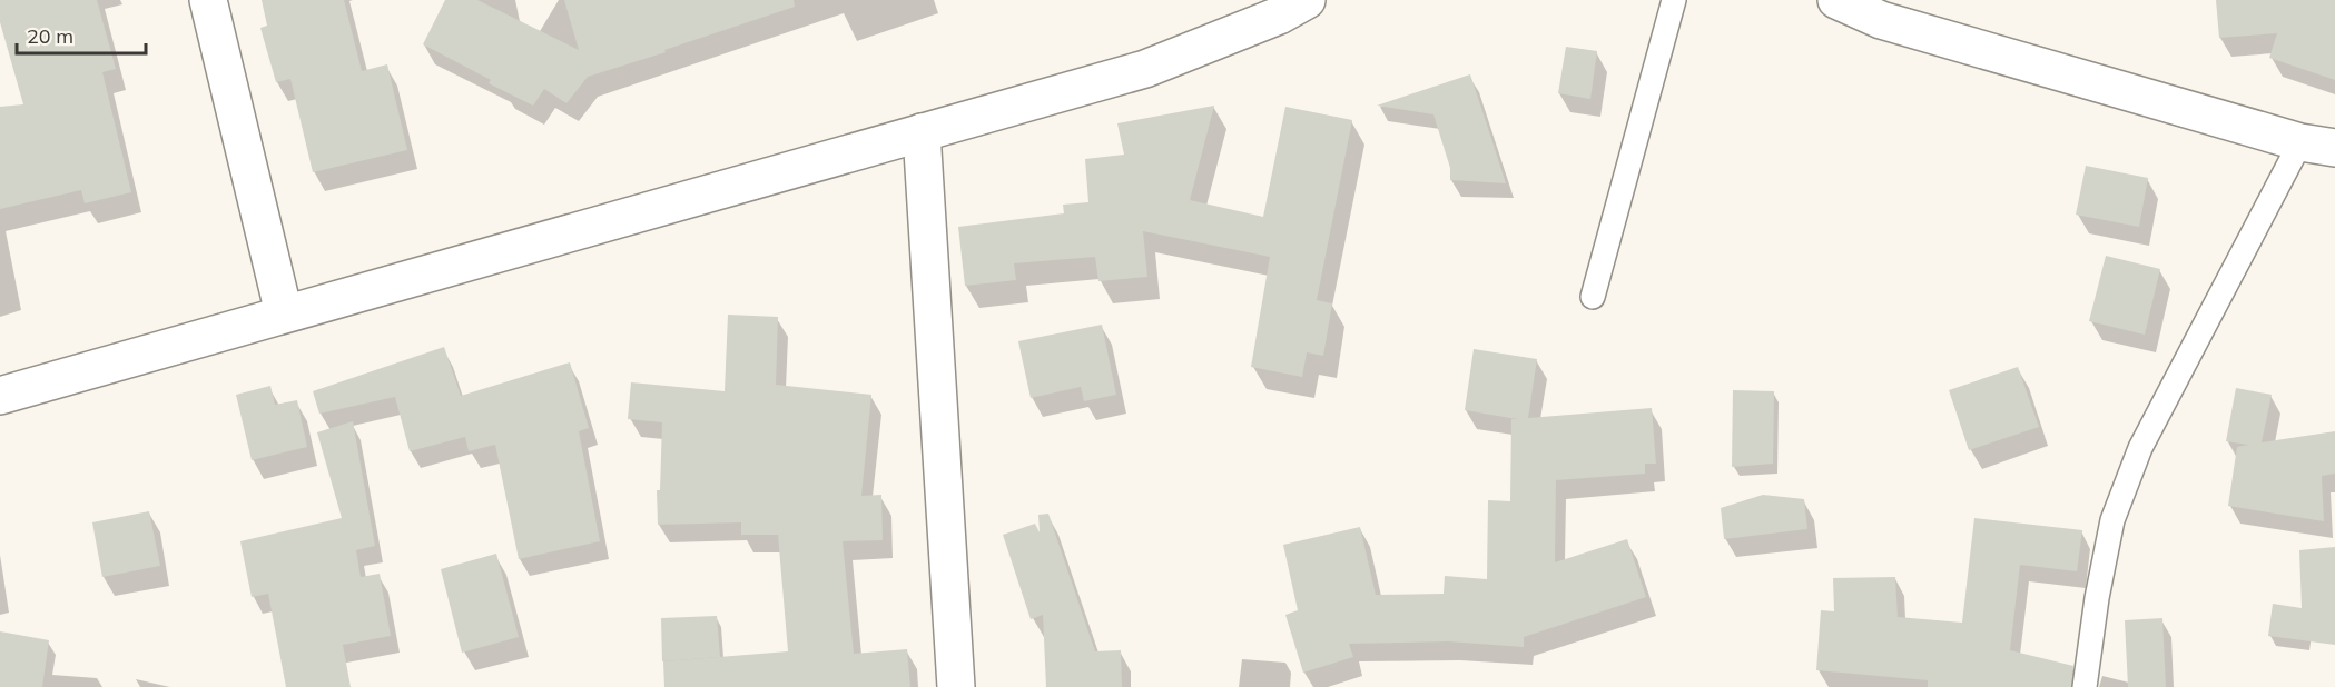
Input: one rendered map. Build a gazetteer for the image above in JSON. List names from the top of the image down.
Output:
{
  "scale_bar": "20 m"
}
